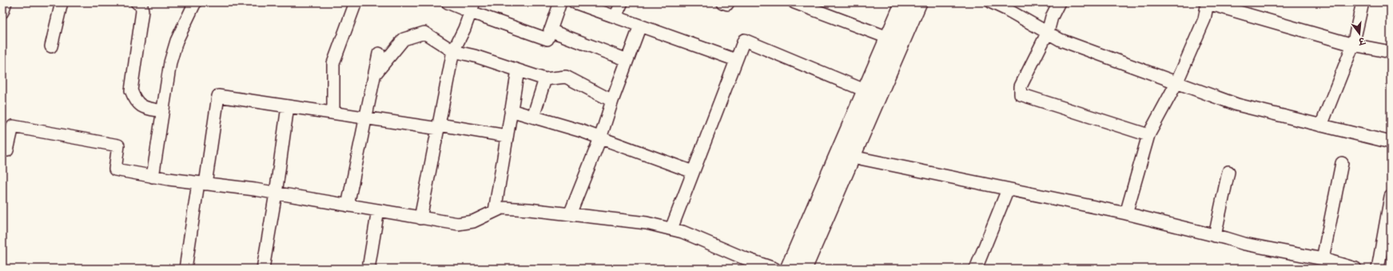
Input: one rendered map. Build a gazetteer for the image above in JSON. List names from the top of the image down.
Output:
{
  "north": "bottom"
}
